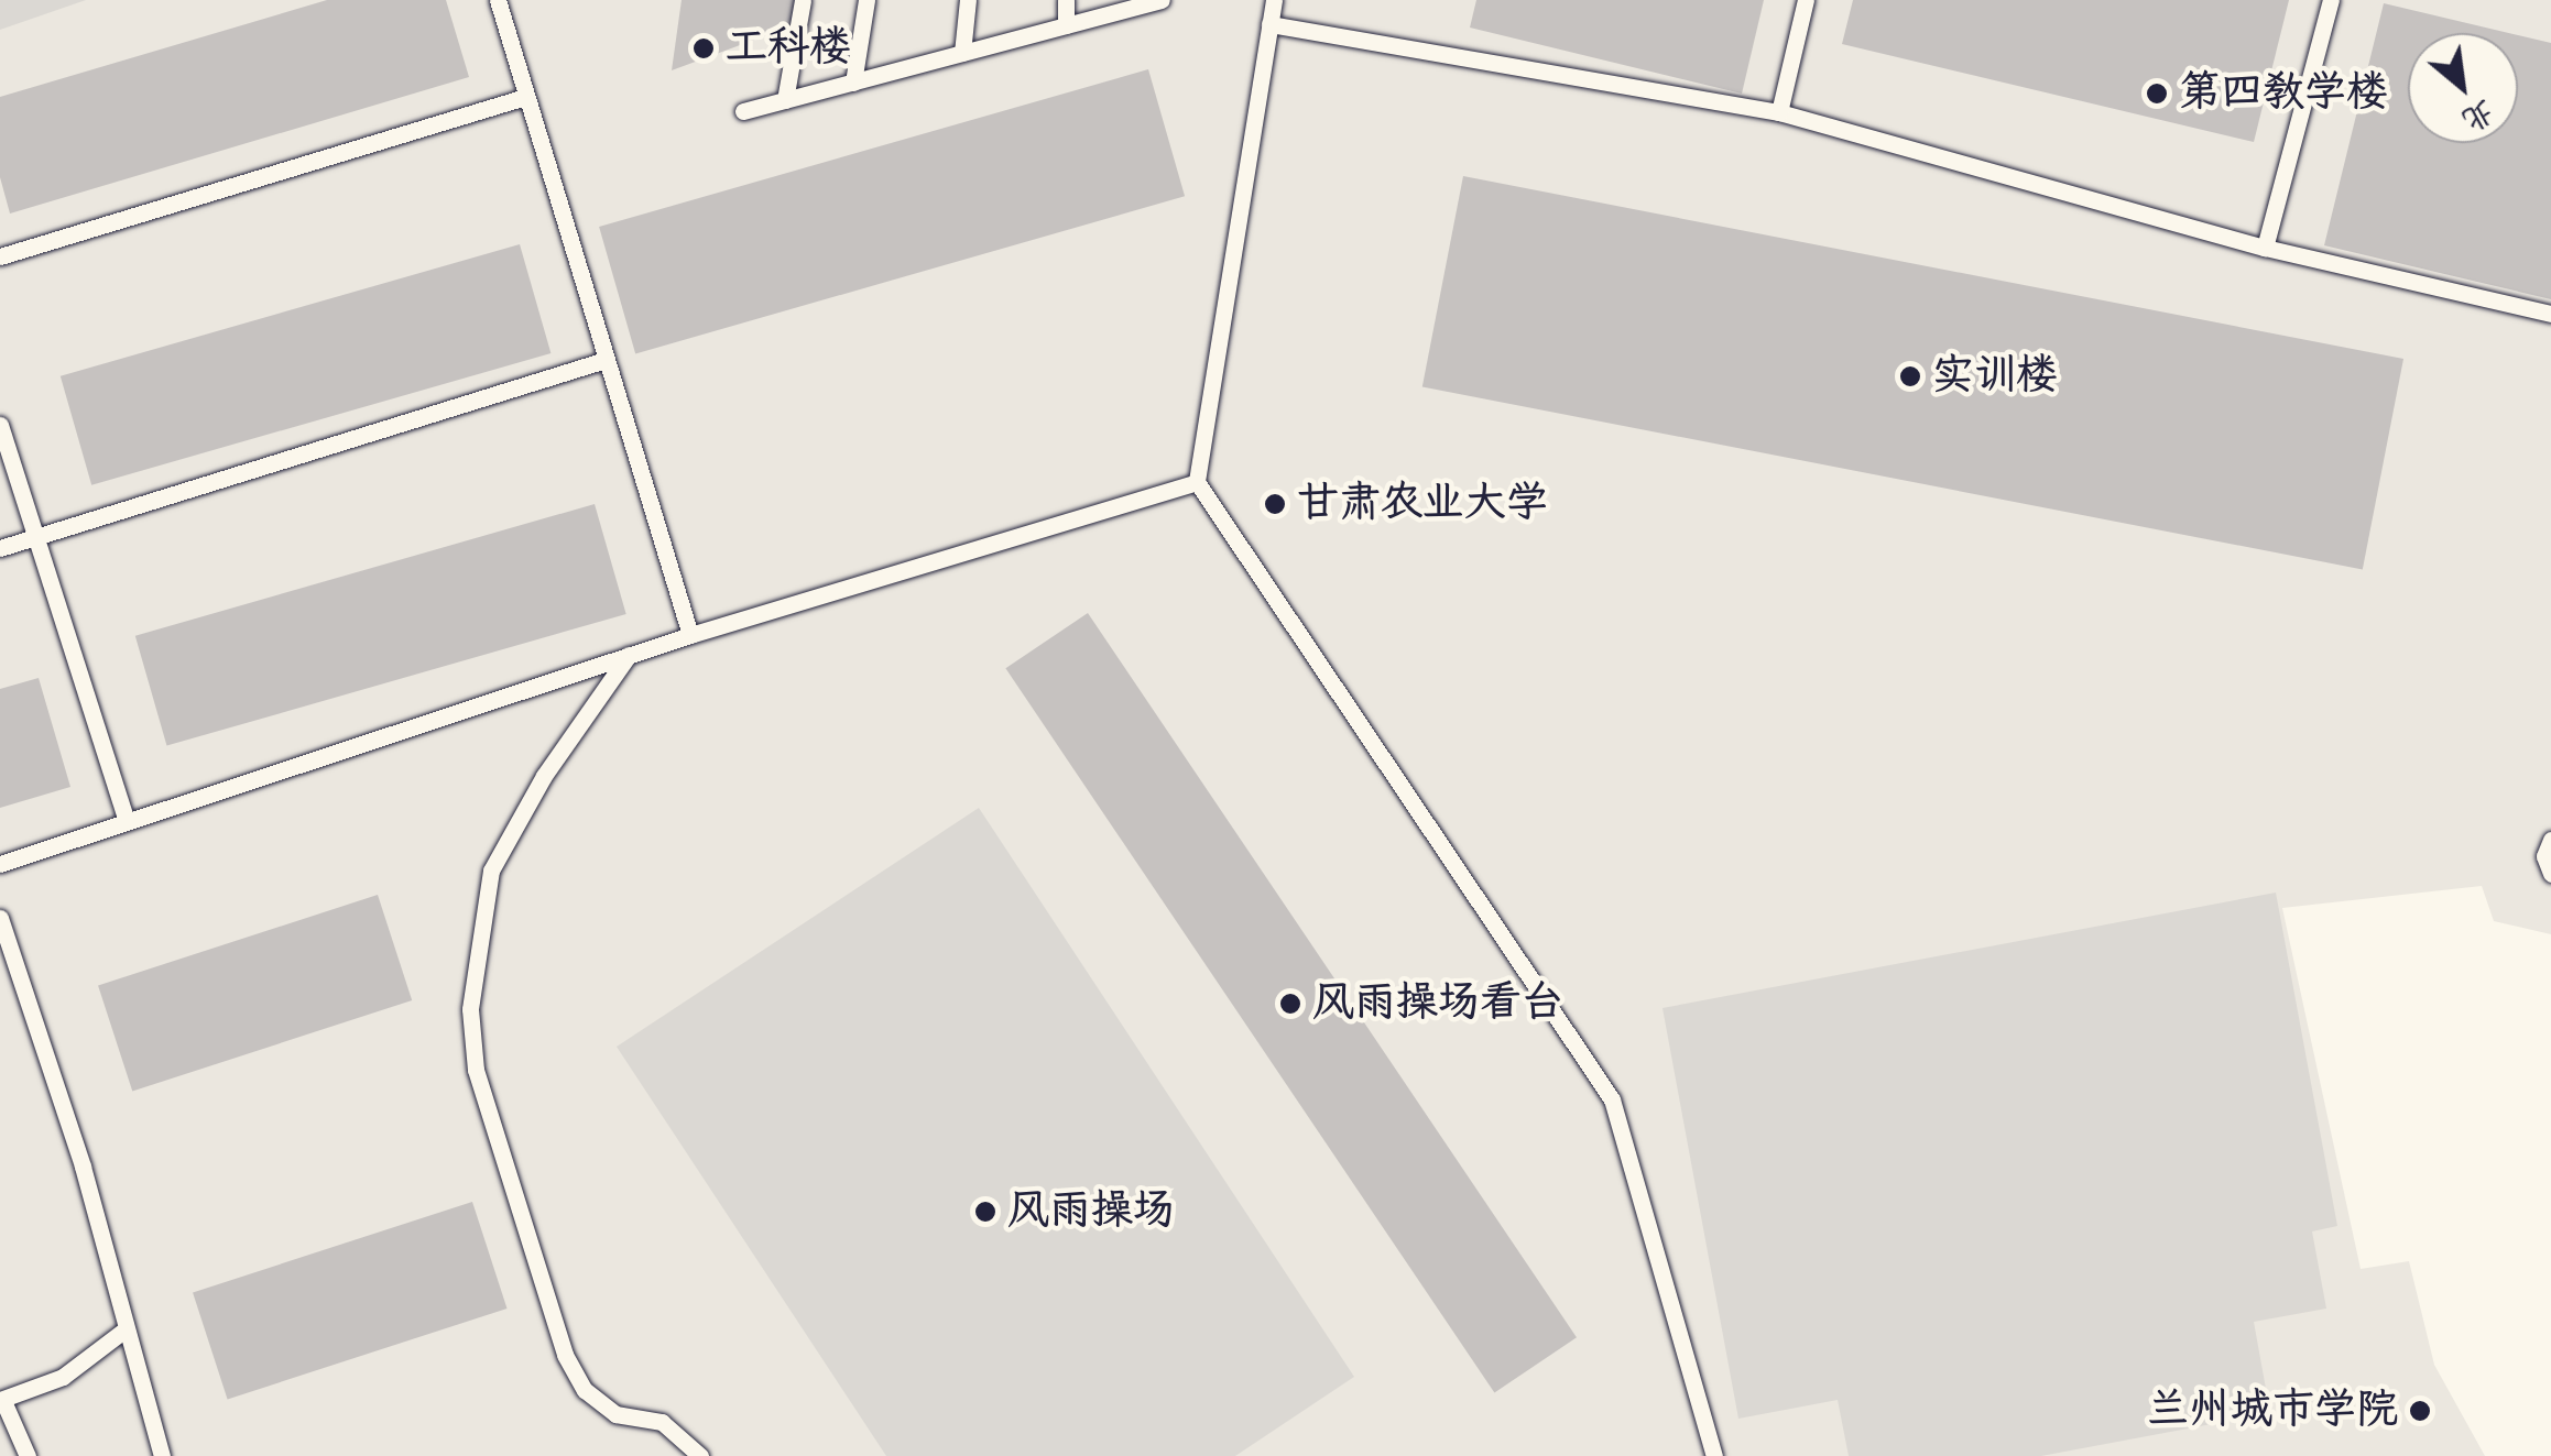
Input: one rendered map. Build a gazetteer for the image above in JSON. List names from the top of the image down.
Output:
{
  "places": [
    "工科楼",
    "第四教学楼",
    "实训楼",
    "甘肃农业大学",
    "风雨操场看台",
    "风雨操场",
    "兰州城市学院"
  ],
  "north": "bottom right"
}
